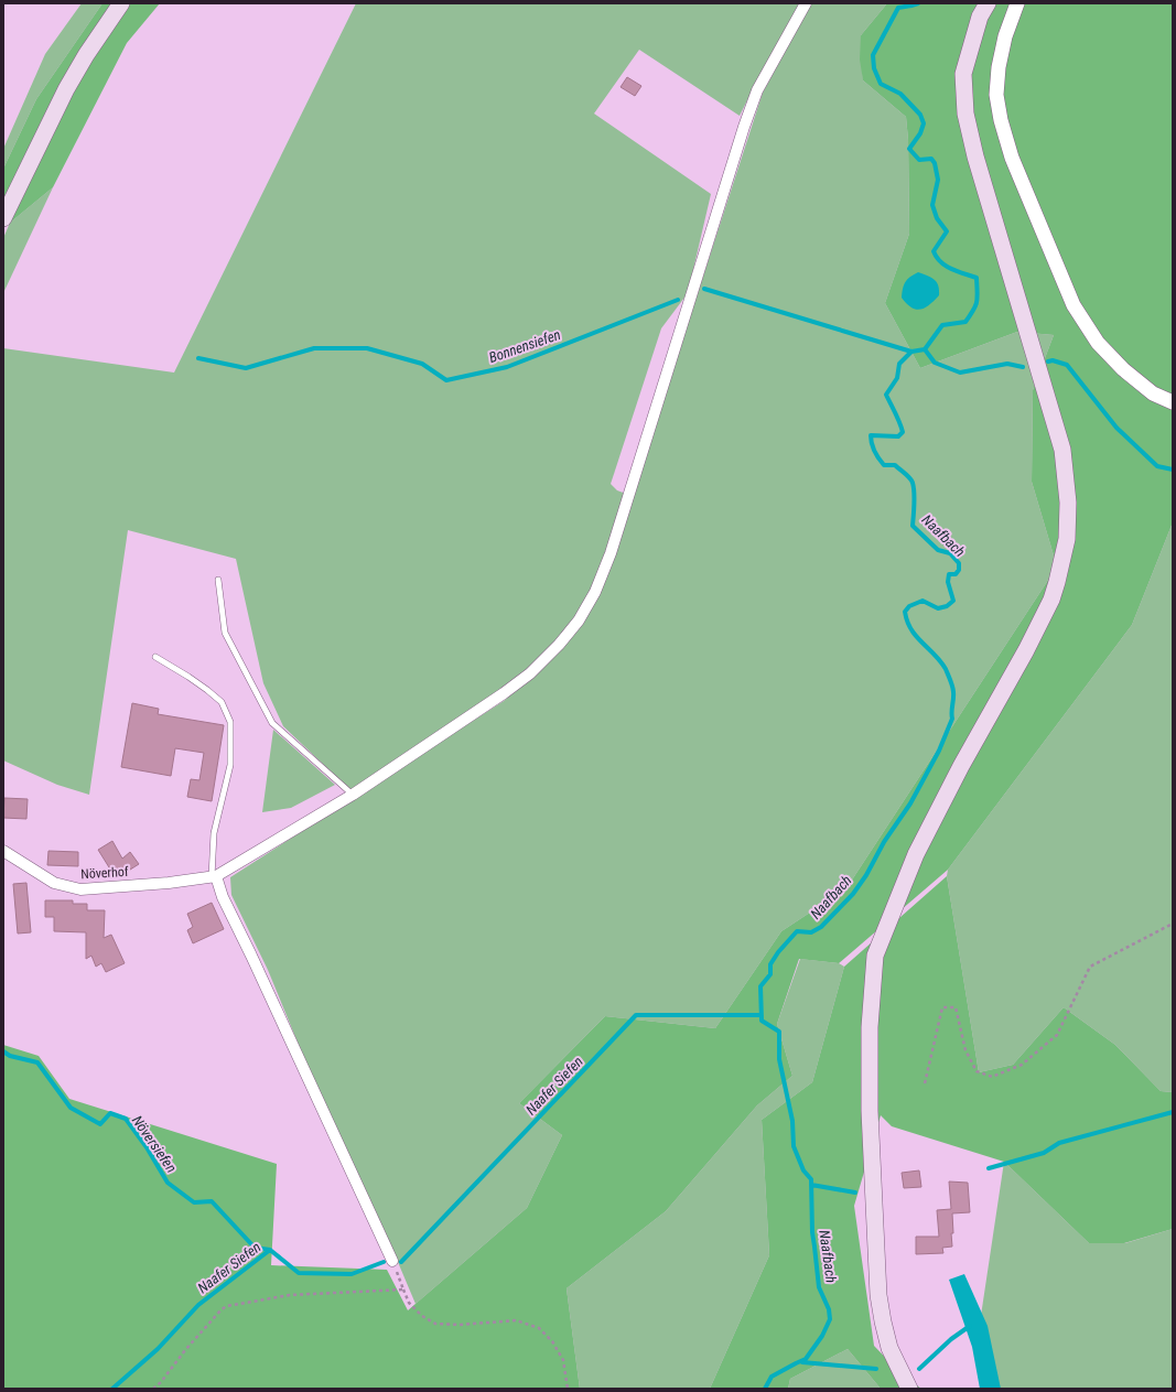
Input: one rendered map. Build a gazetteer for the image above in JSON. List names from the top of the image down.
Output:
{
  "streets": {
    "street": ["Növerhof"]
  },
  "water": [
    "Bonnensiefen",
    "Naafbach",
    "Naafer Siefen",
    "Növersiefen"
  ]
}
